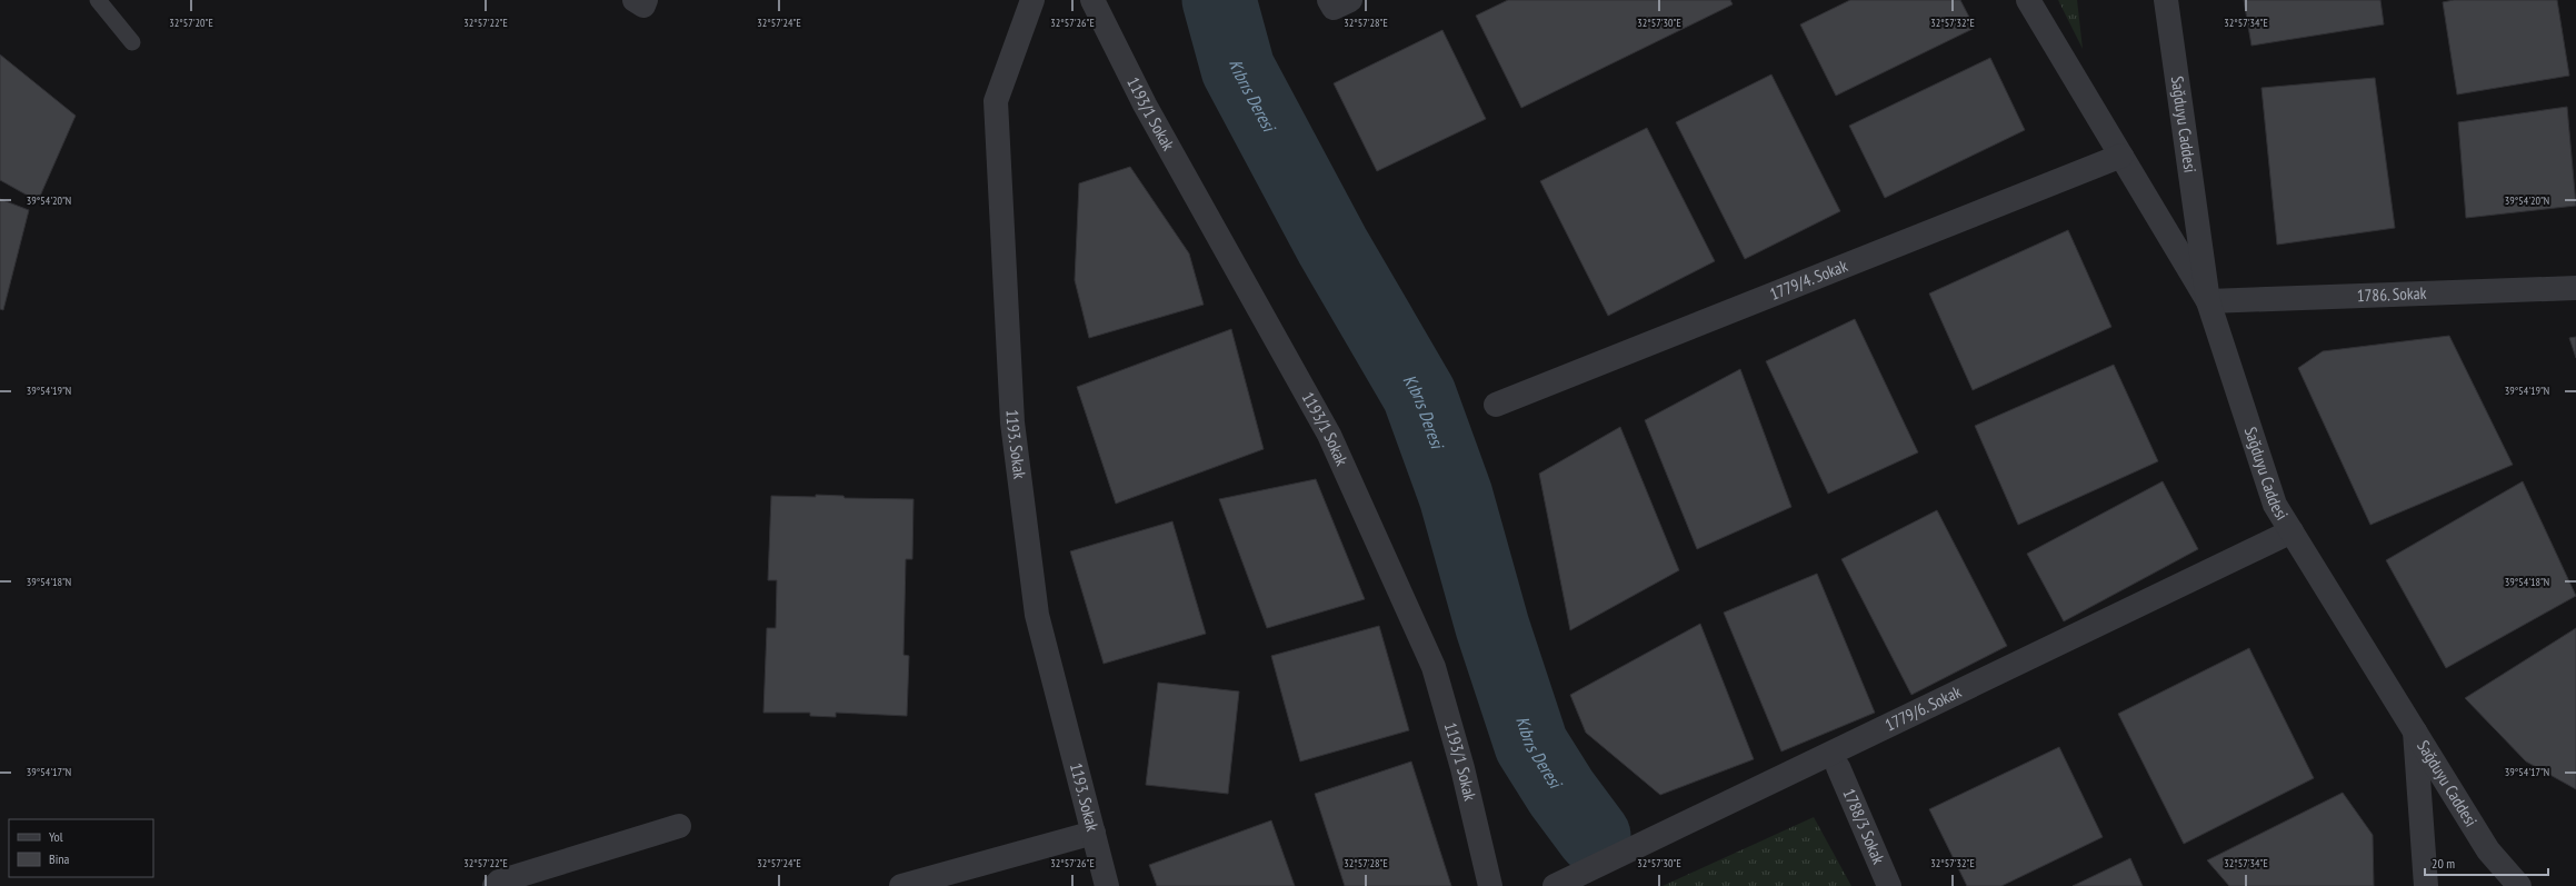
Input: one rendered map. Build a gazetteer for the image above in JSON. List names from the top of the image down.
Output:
{
  "streets": {
    "street": [
      "1193/1 Sokak",
      "Sağduyu Caddesi",
      "1779/4. Sokak",
      "1786. Sokak",
      "1193. Sokak",
      "1779/6. Sokak",
      "1788/3 Sokak"
    ]
  },
  "crossings": [
    ["Sağduyu Caddesi", "1786. Sokak"],
    ["Sağduyu Caddesi", "1779/6. Sokak"]
  ],
  "water": ["Kıbrıs Deresi"],
  "legend": ["Yol", "Bina"],
  "scale_bar": "20 m",
  "coordinates": [
    "32°57'20\"E",
    "32°57'22\"E",
    "32°57'24\"E",
    "32°57'26\"E",
    "32°57'28\"E",
    "32°57'30\"E",
    "32°57'32\"E",
    "32°57'34\"E",
    "39°54'20\"N",
    "39°54'19\"N",
    "39°54'18\"N",
    "39°54'17\"N"
  ]
}
